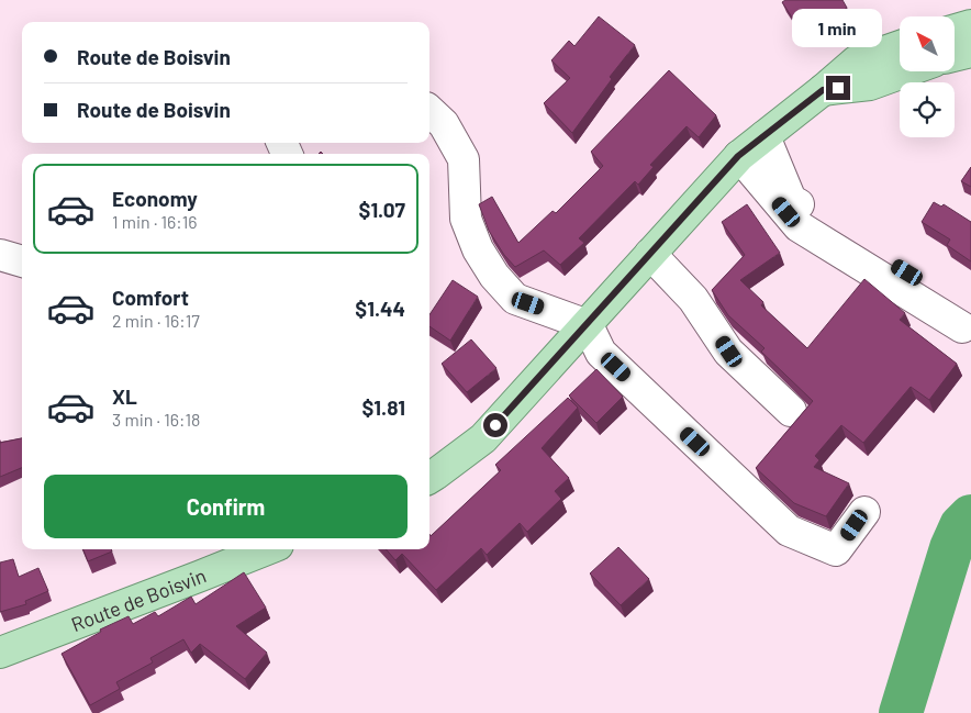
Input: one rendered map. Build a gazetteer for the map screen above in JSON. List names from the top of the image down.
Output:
{
  "streets": {
    "main road": ["Route de Boisvin"]
  },
  "north": "top left",
  "page": {
    "bubble": "1 min",
    "banner": ["Route de Boisvin", "Route de Boisvin"],
    "list": [
      {
        "name": "Economy",
        "note": "1 min · 16:16",
        "value": "$1.07"
      },
      {
        "name": "Comfort",
        "note": "2 min · 16:17",
        "value": "$1.44"
      },
      {
        "name": "XL",
        "note": "3 min · 16:18",
        "value": "$1.81"
      }
    ],
    "buttons": "Confirm"
  }
}
